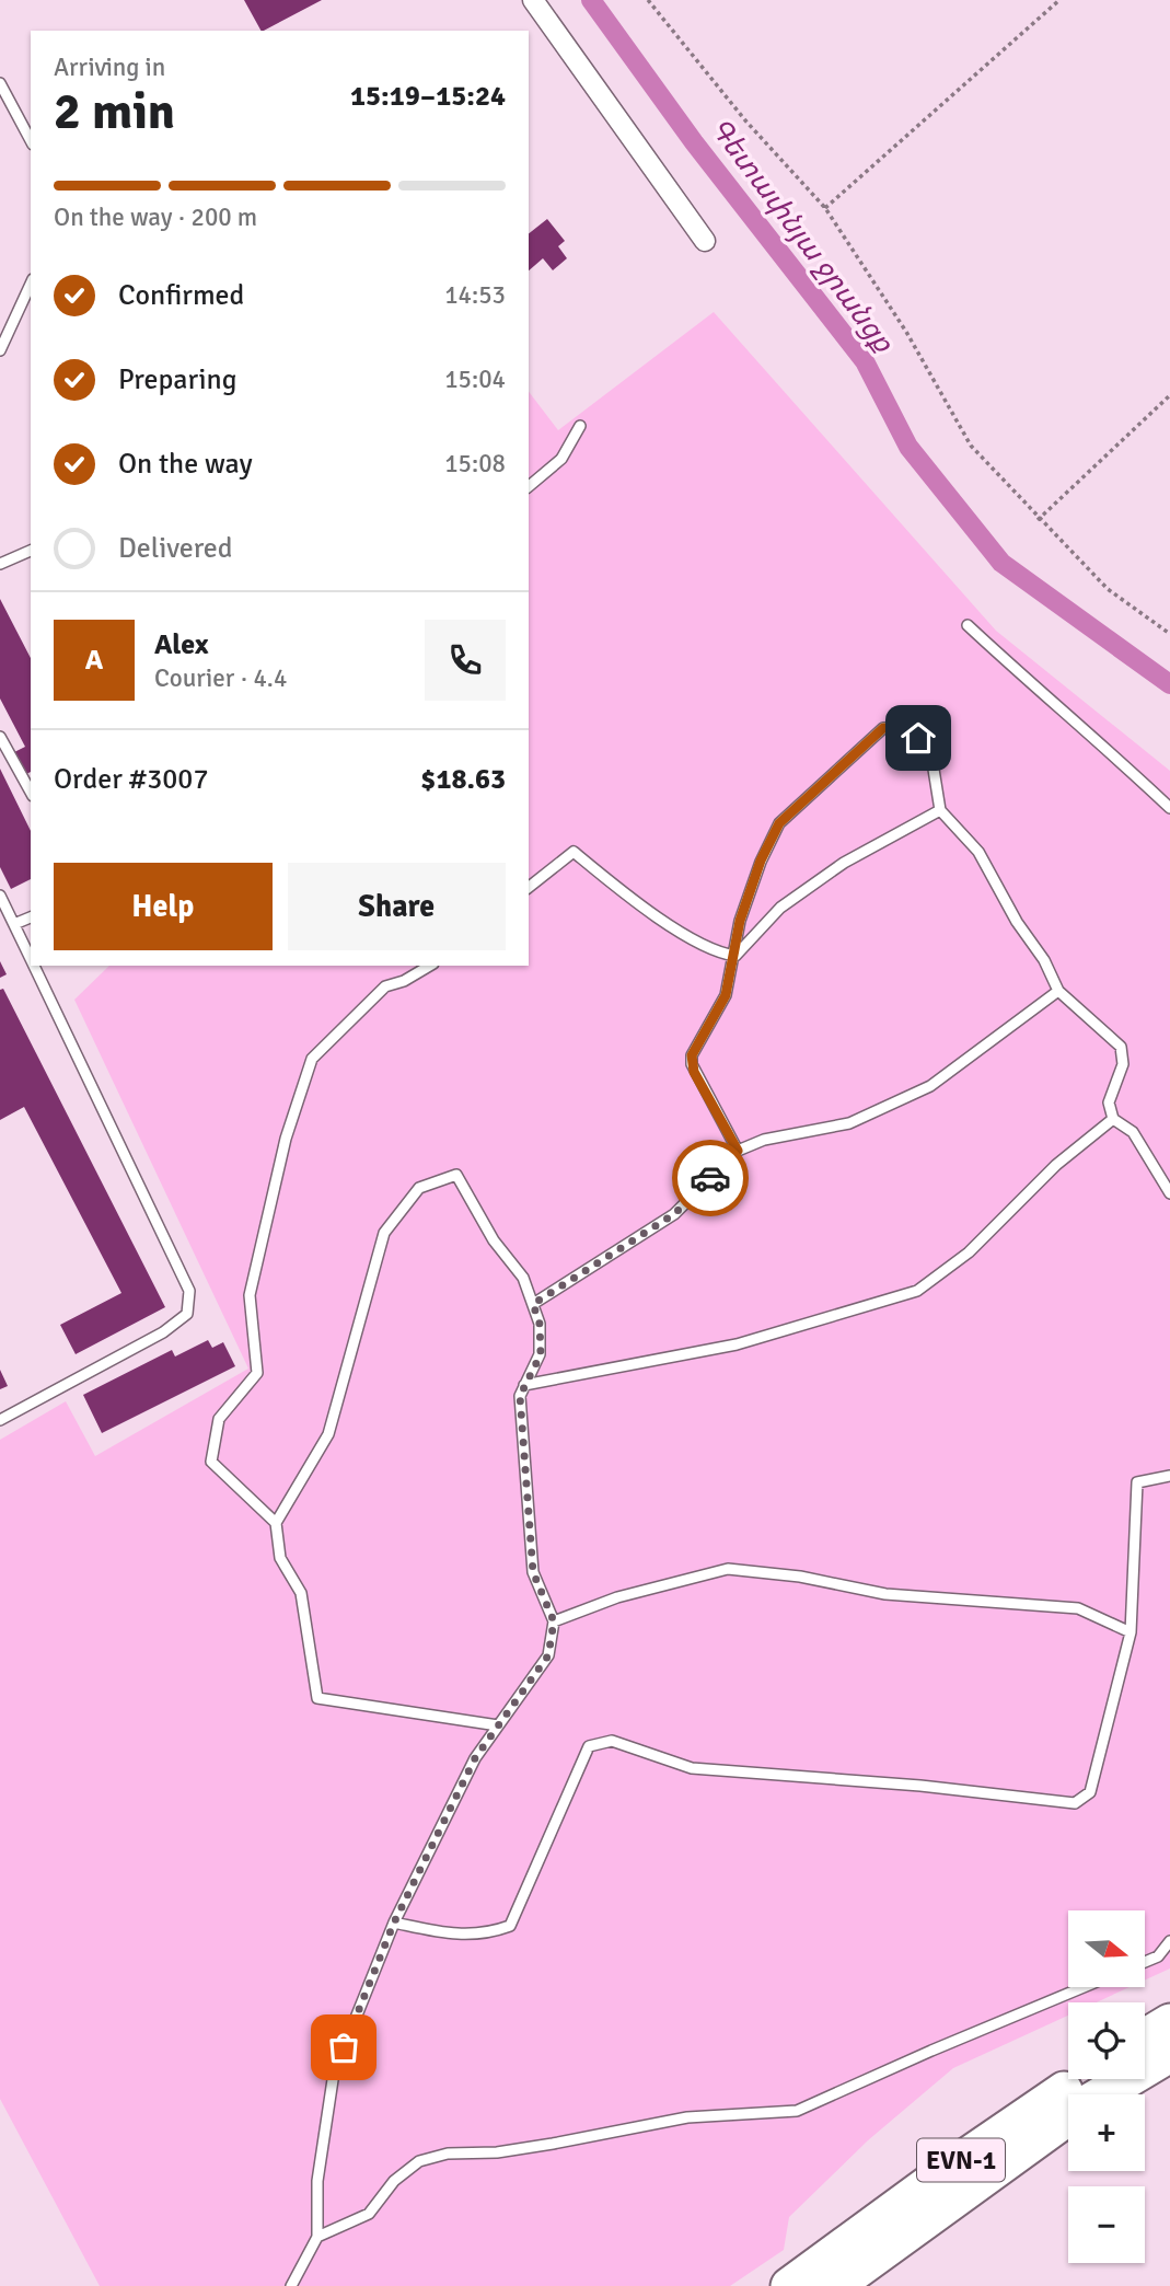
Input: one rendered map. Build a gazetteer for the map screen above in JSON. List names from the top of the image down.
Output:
{
  "streets": {
    "highway": ["EVN-1"]
  },
  "water": ["Գետափնյա ջրանցք"],
  "north": "right",
  "page": {
    "heading": ["2 min", "Arriving in", "15:19–15:24"],
    "panel": [
      "Alex",
      "Courier · 4.4",
      "Order #3007",
      "$18.63"
    ],
    "bar": "On the way · 200 m",
    "list": [
      ["Confirmed", "14:53"],
      ["Preparing", "15:04"],
      ["On the way", "15:08"],
      "Delivered"
    ],
    "round": "A",
    "buttons": ["Help", "Share"],
    "map_buttons": ["+", "−"]
  }
}
